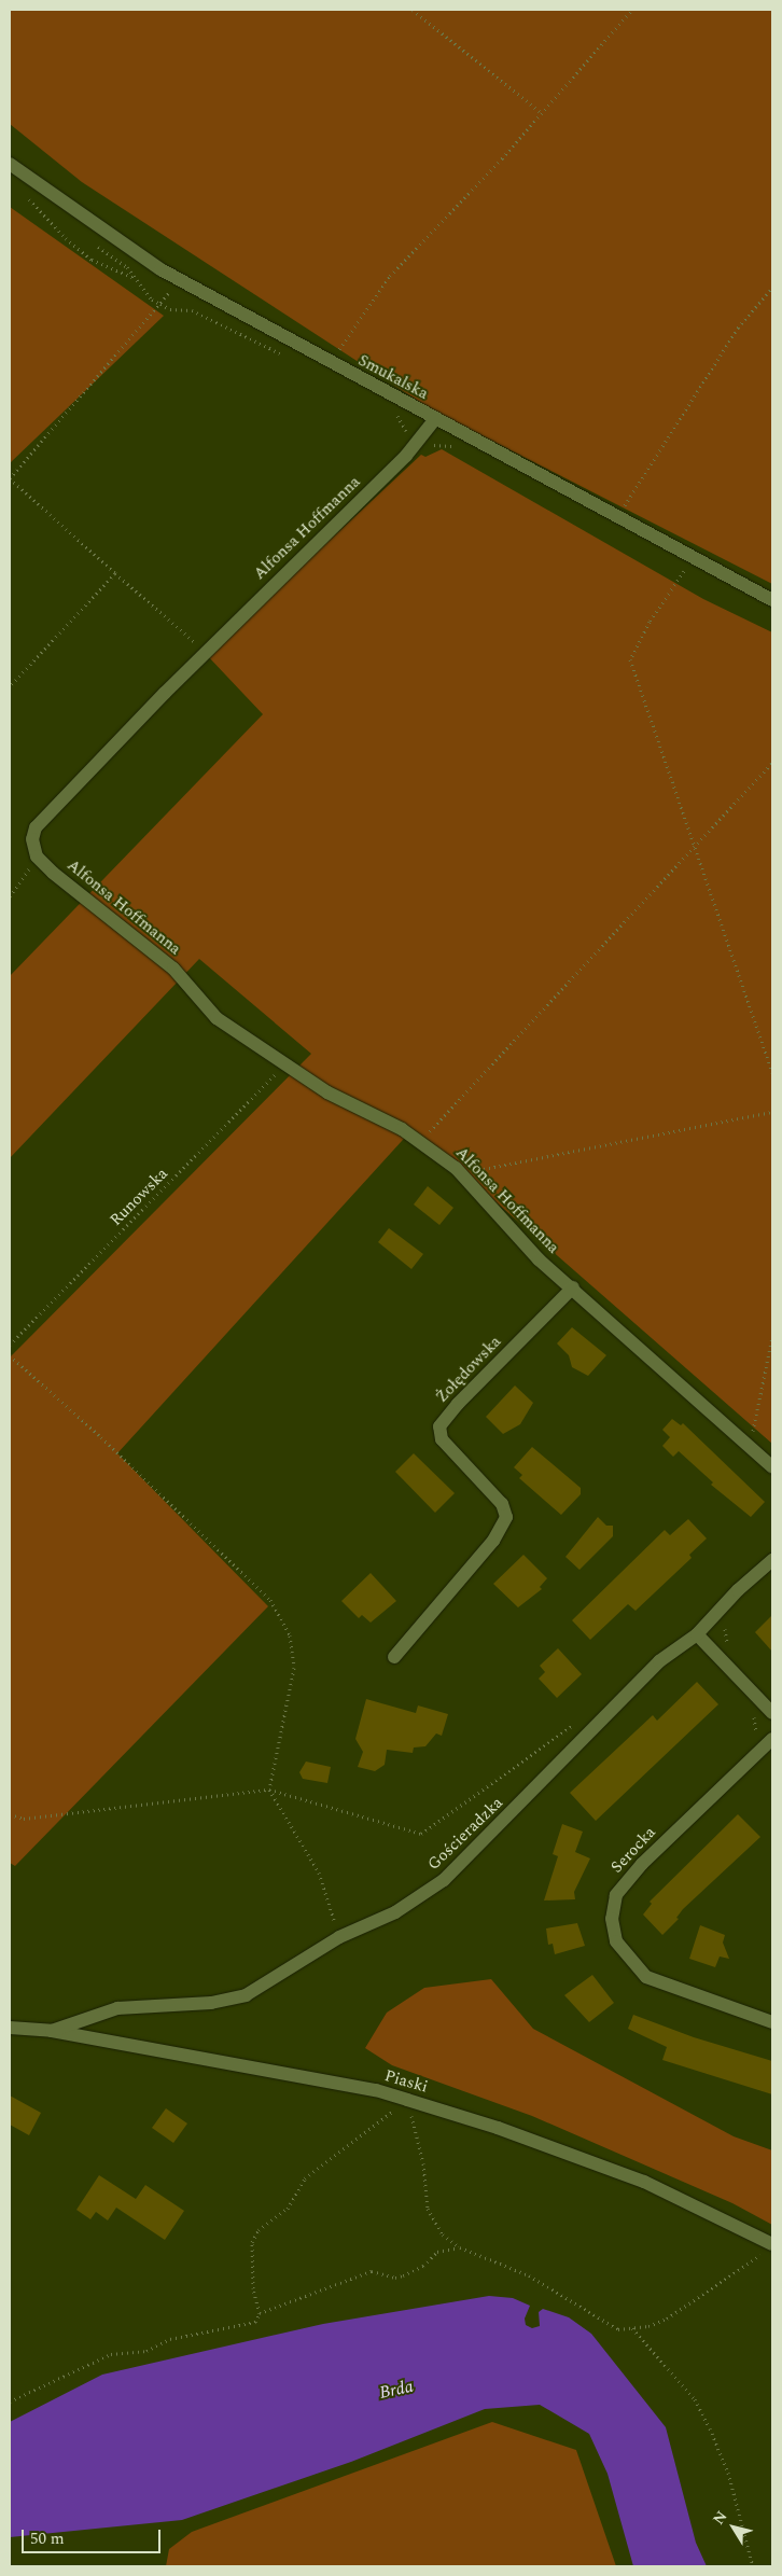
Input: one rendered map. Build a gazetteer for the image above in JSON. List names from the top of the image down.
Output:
{
  "streets": {
    "street": [
      "Smukalska",
      "Alfonsa Hoffmanna",
      "Żołędowska",
      "Gościeradzka",
      "Serocka",
      "Piaski"
    ],
    "path": ["Runowska"]
  },
  "crossings": [
    ["Smukalska", "Alfonsa Hoffmanna"],
    ["Alfonsa Hoffmanna", "Runowska"],
    ["Alfonsa Hoffmanna", "Żołędowska"],
    ["Gościeradzka", "Piaski"]
  ],
  "water": ["Brda"],
  "scale_bar": "50 m",
  "north": "top left"
}
